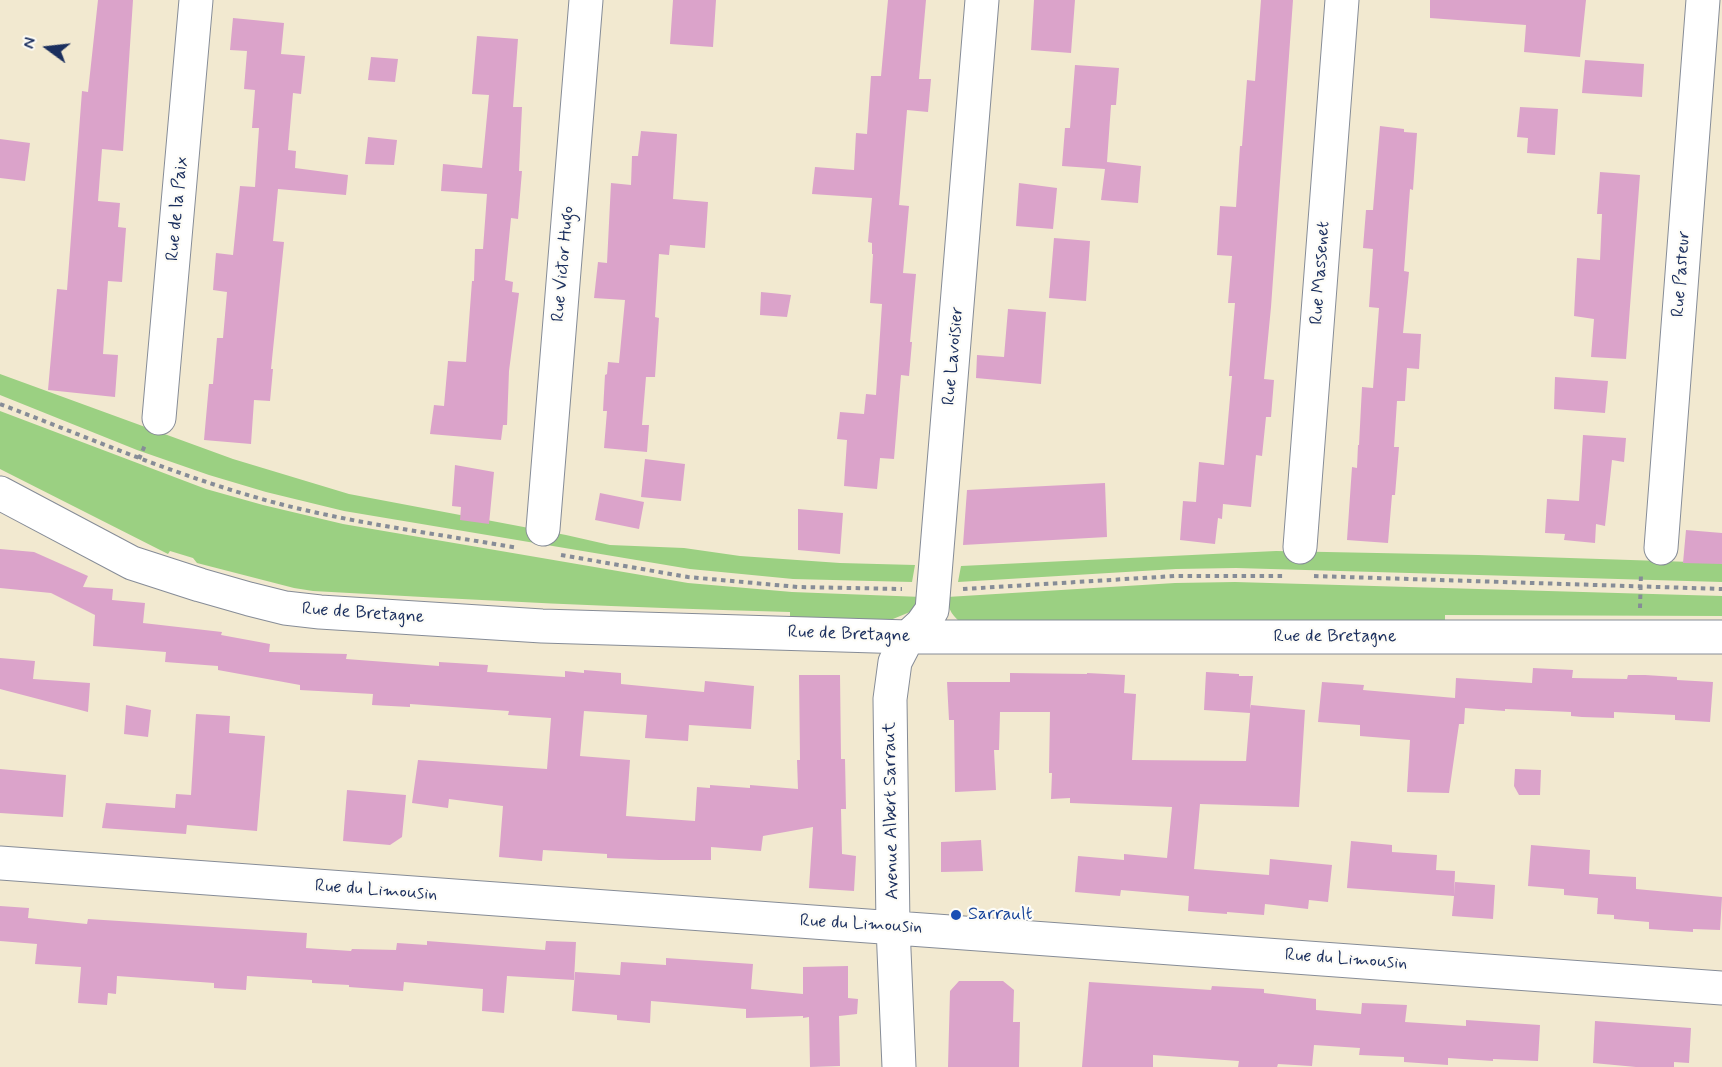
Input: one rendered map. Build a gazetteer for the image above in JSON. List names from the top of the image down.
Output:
{
  "streets": {
    "street": [
      "Rue de la Paix",
      "Rue Victor Hugo",
      "Rue Massenet",
      "Rue Pasteur",
      "Rue Lavoisier",
      "Rue de Bretagne",
      "Avenue Albert Sarraut",
      "Rue du Limousin"
    ]
  },
  "crossings": [
    ["Rue Lavoisier", "Rue de Bretagne"],
    ["Rue Lavoisier", "Avenue Albert Sarraut"],
    ["Avenue Albert Sarraut", "Rue du Limousin"]
  ],
  "places": ["Sarrault"],
  "north": "left"
}
